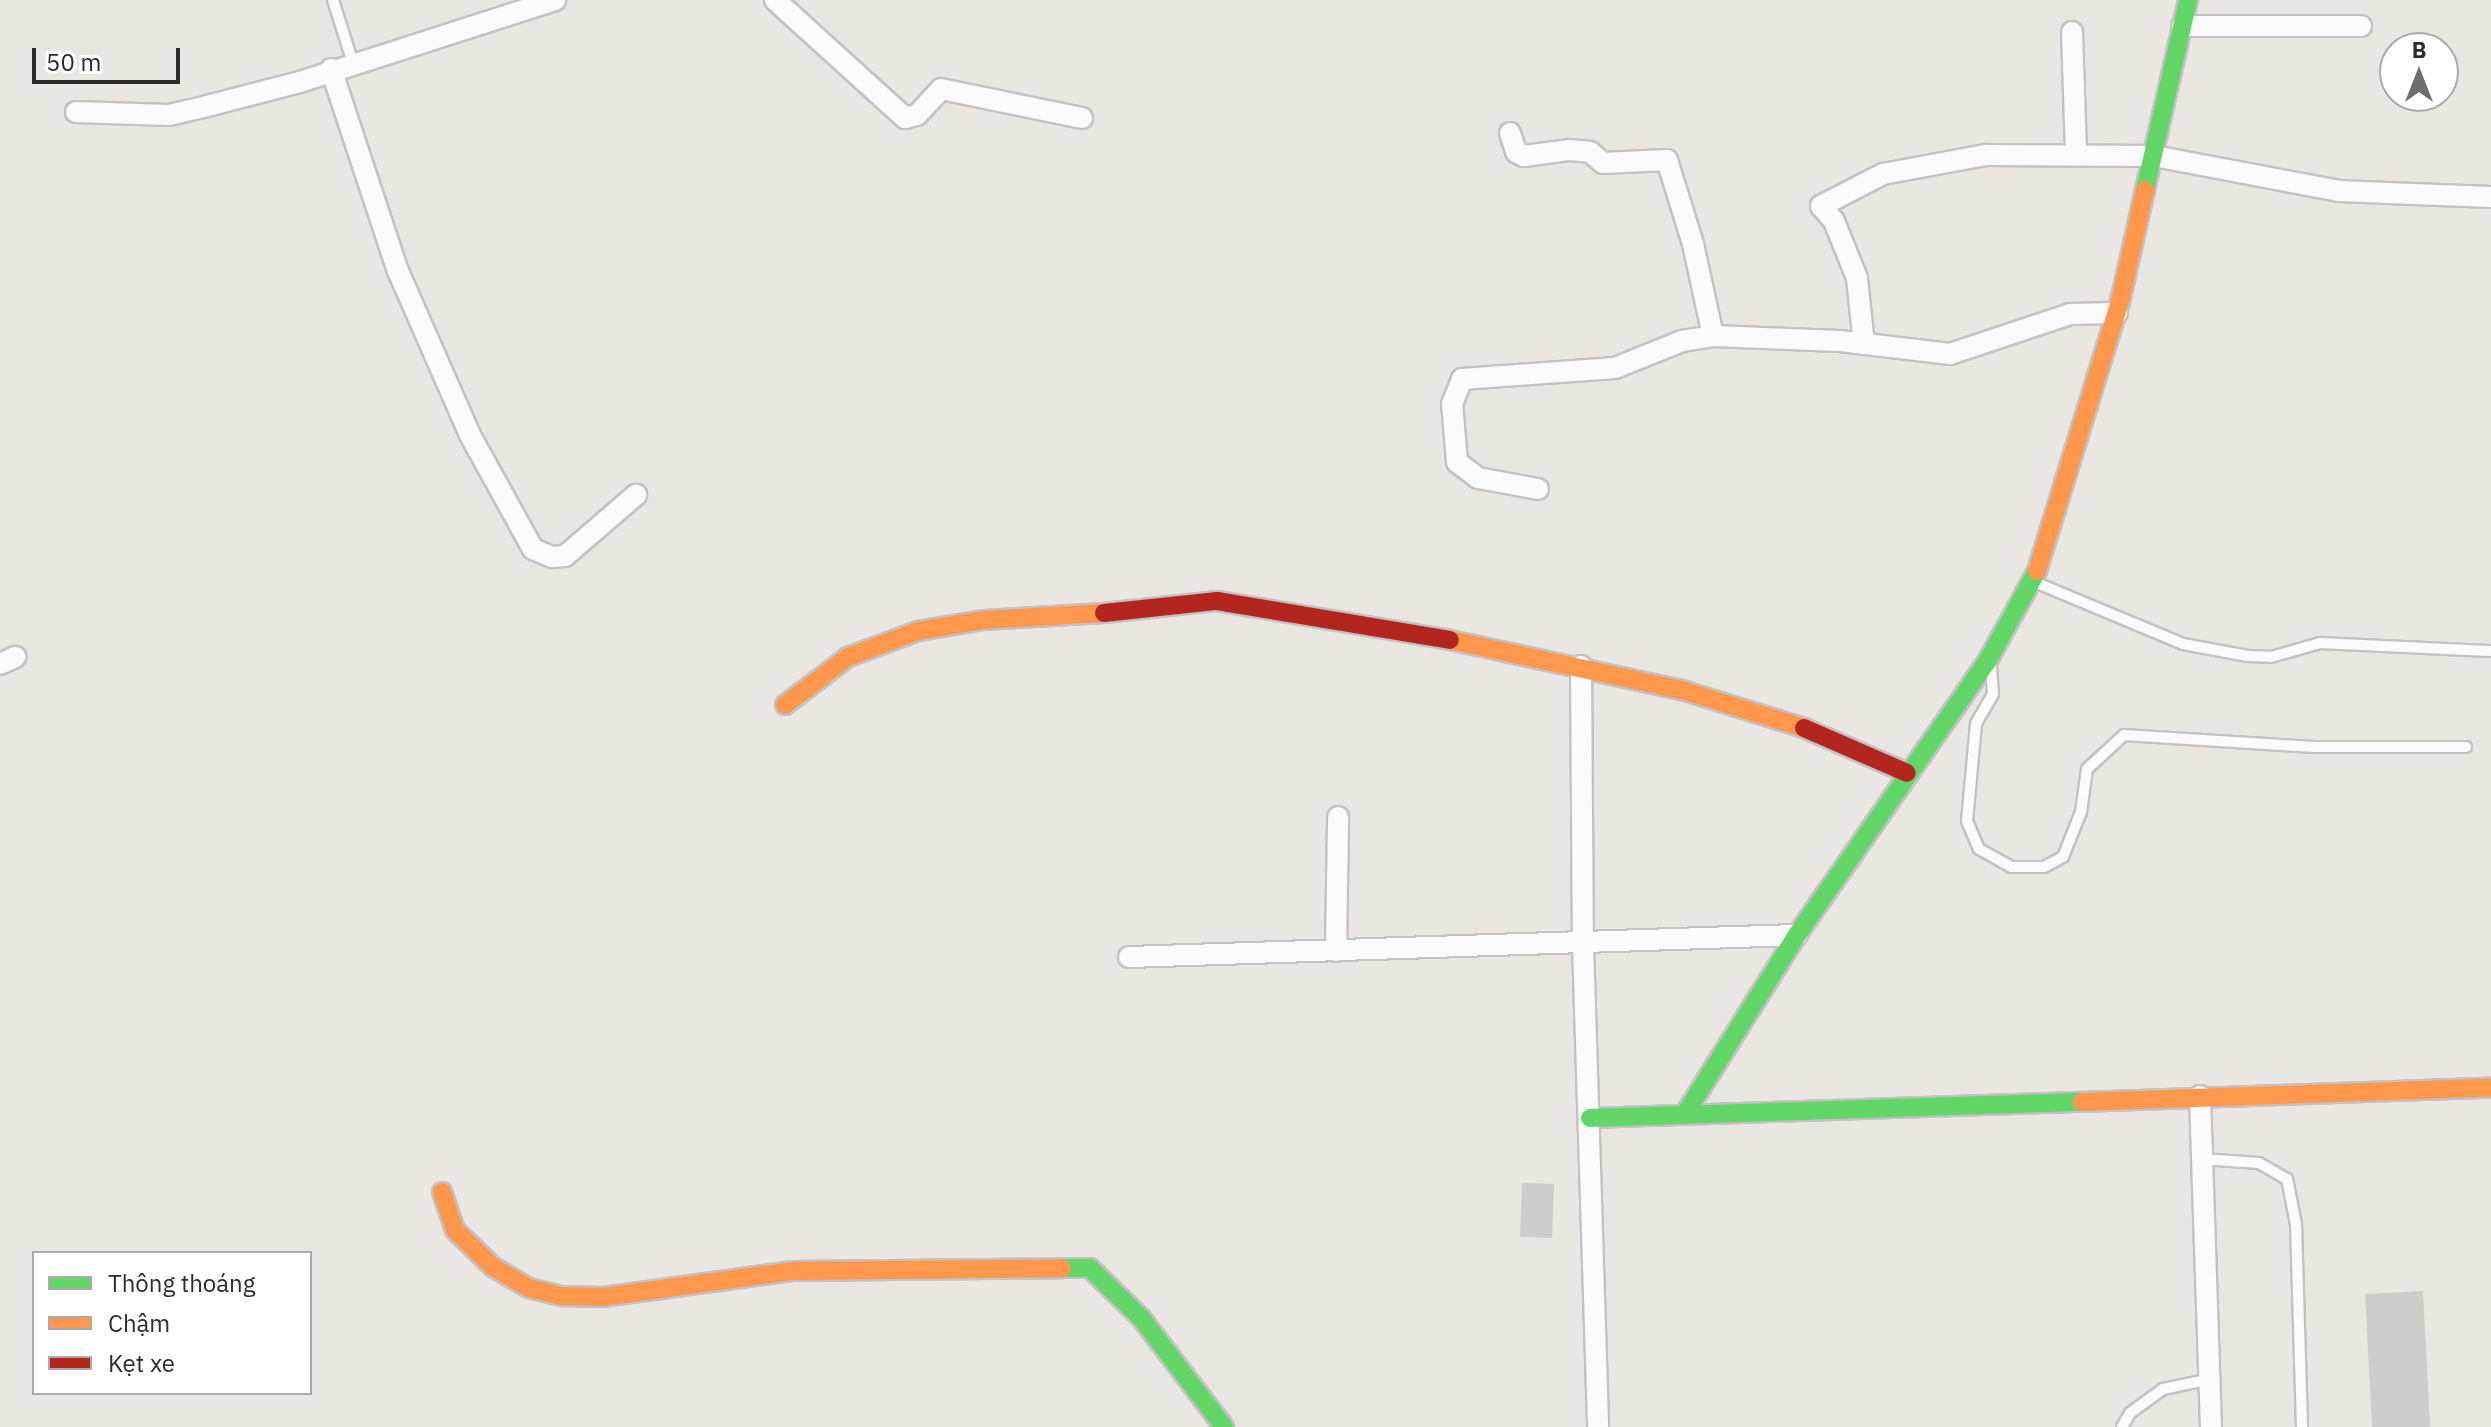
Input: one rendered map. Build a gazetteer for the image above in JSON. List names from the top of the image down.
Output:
{
  "legend": ["Thông thoáng", "Chậm", "Kẹt xe"],
  "scale_bar": "50 m",
  "north": "top"
}
